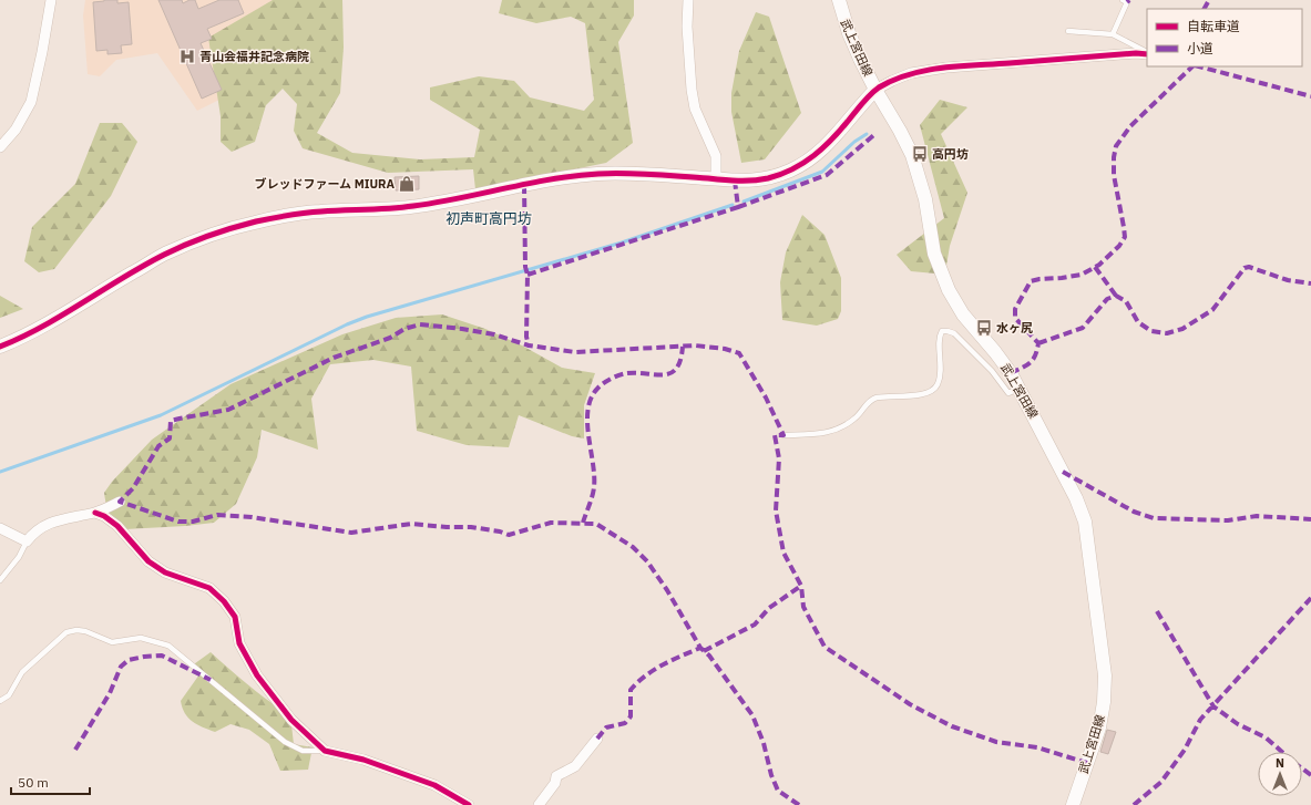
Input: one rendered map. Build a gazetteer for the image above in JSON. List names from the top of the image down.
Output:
{
  "streets": {
    "street": ["武上宮田線"]
  },
  "districts": ["初声町高円坊"],
  "places": {
    "hospital": ["青山会福井記念病院"],
    "bus stop": ["高円坊", "水ヶ尻"],
    "shop": ["ブレッドファーム MIURA"]
  },
  "legend": ["自転車道", "小道"],
  "scale_bar": "50 m",
  "north": "top"
}
